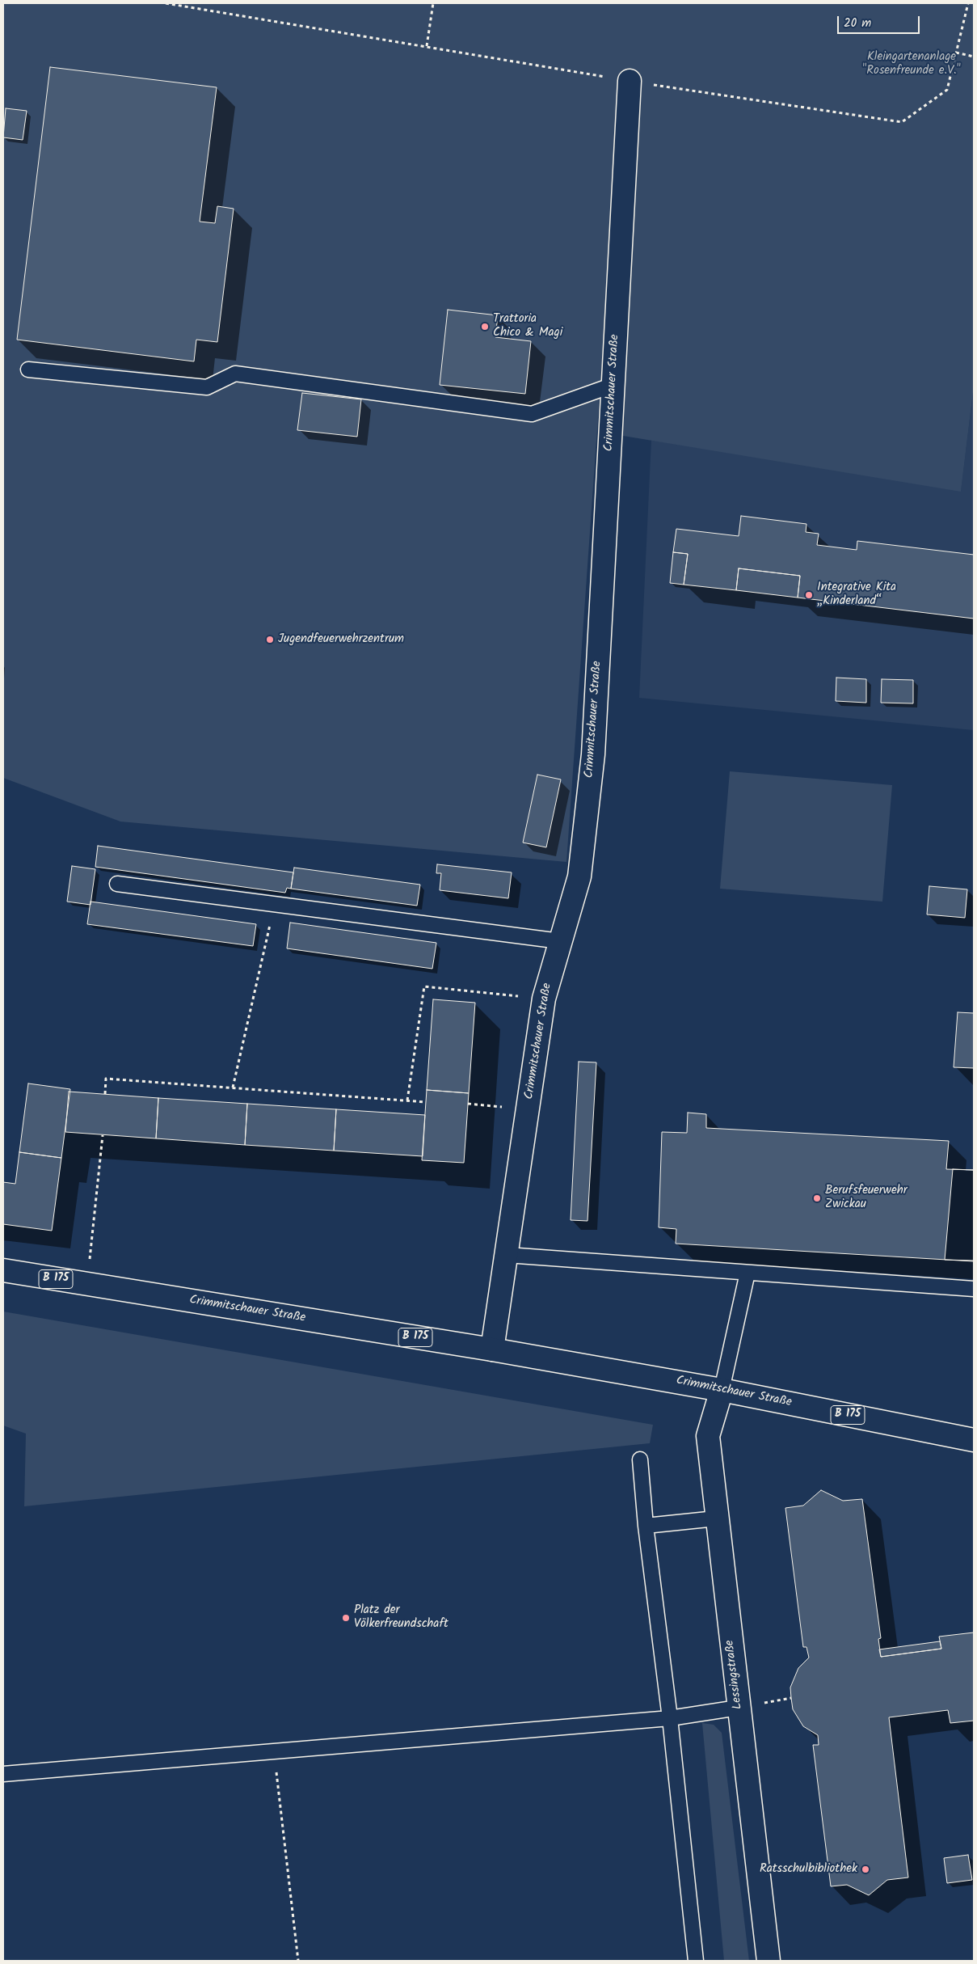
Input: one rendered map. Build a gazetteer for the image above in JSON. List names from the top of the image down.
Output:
{
  "streets": {
    "street": ["Crimmitschauer Straße", "B 175", "Lessingstraße"]
  },
  "crossings": [
    ["Crimmitschauer Straße", "Lessingstraße"]
  ],
  "parks": ["Kleingartenanlage \"Rosenfreunde e.V.\""],
  "places": [
    "Trattoria Chico & Magi",
    "Integrative Kita „Kinderland“",
    "Jugendfeuerwehrzentrum",
    "Berufsfeuerwehr Zwickau",
    "Platz der Völkerfreundschaft",
    "Ratsschulbibliothek"
  ],
  "scale_bar": "20 m"
}
